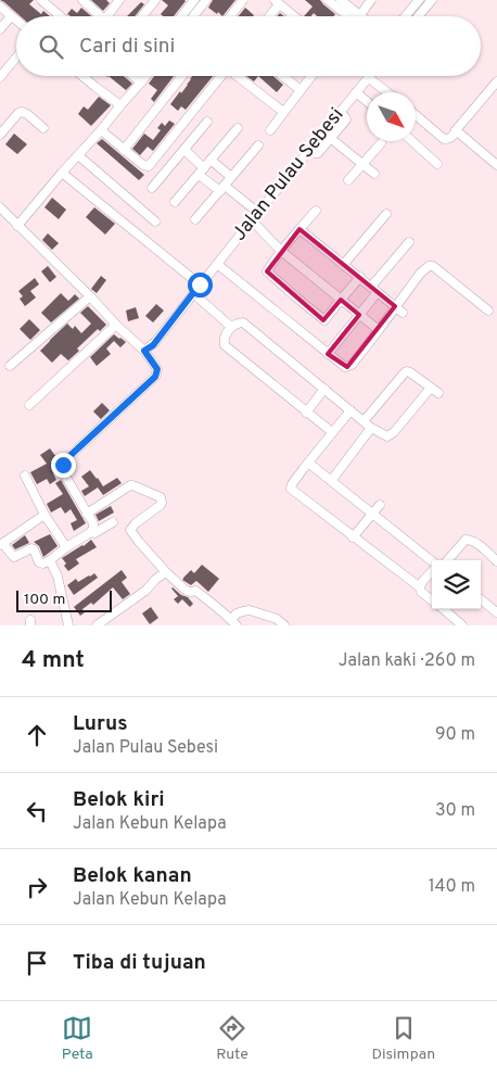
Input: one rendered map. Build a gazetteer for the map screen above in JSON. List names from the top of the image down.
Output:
{
  "streets": {
    "street": ["Jalan Pulau Sebesi"]
  },
  "scale_bar": "100 m",
  "north": "bottom right",
  "page": {
    "search": "Cari di sini",
    "scale": "100 m",
    "heading": ["4 mnt", "Jalan kaki · 260 m"],
    "list": [
      ["Lurus", "Jalan Pulau Sebesi", "90 m"],
      ["Belok kiri", "Jalan Kebun Kelapa", "30 m"],
      ["Belok kanan", "Jalan Kebun Kelapa", "140 m"],
      "Tiba di tujuan"
    ],
    "nav": ["Peta", "Rute", "Disimpan"]
  }
}
